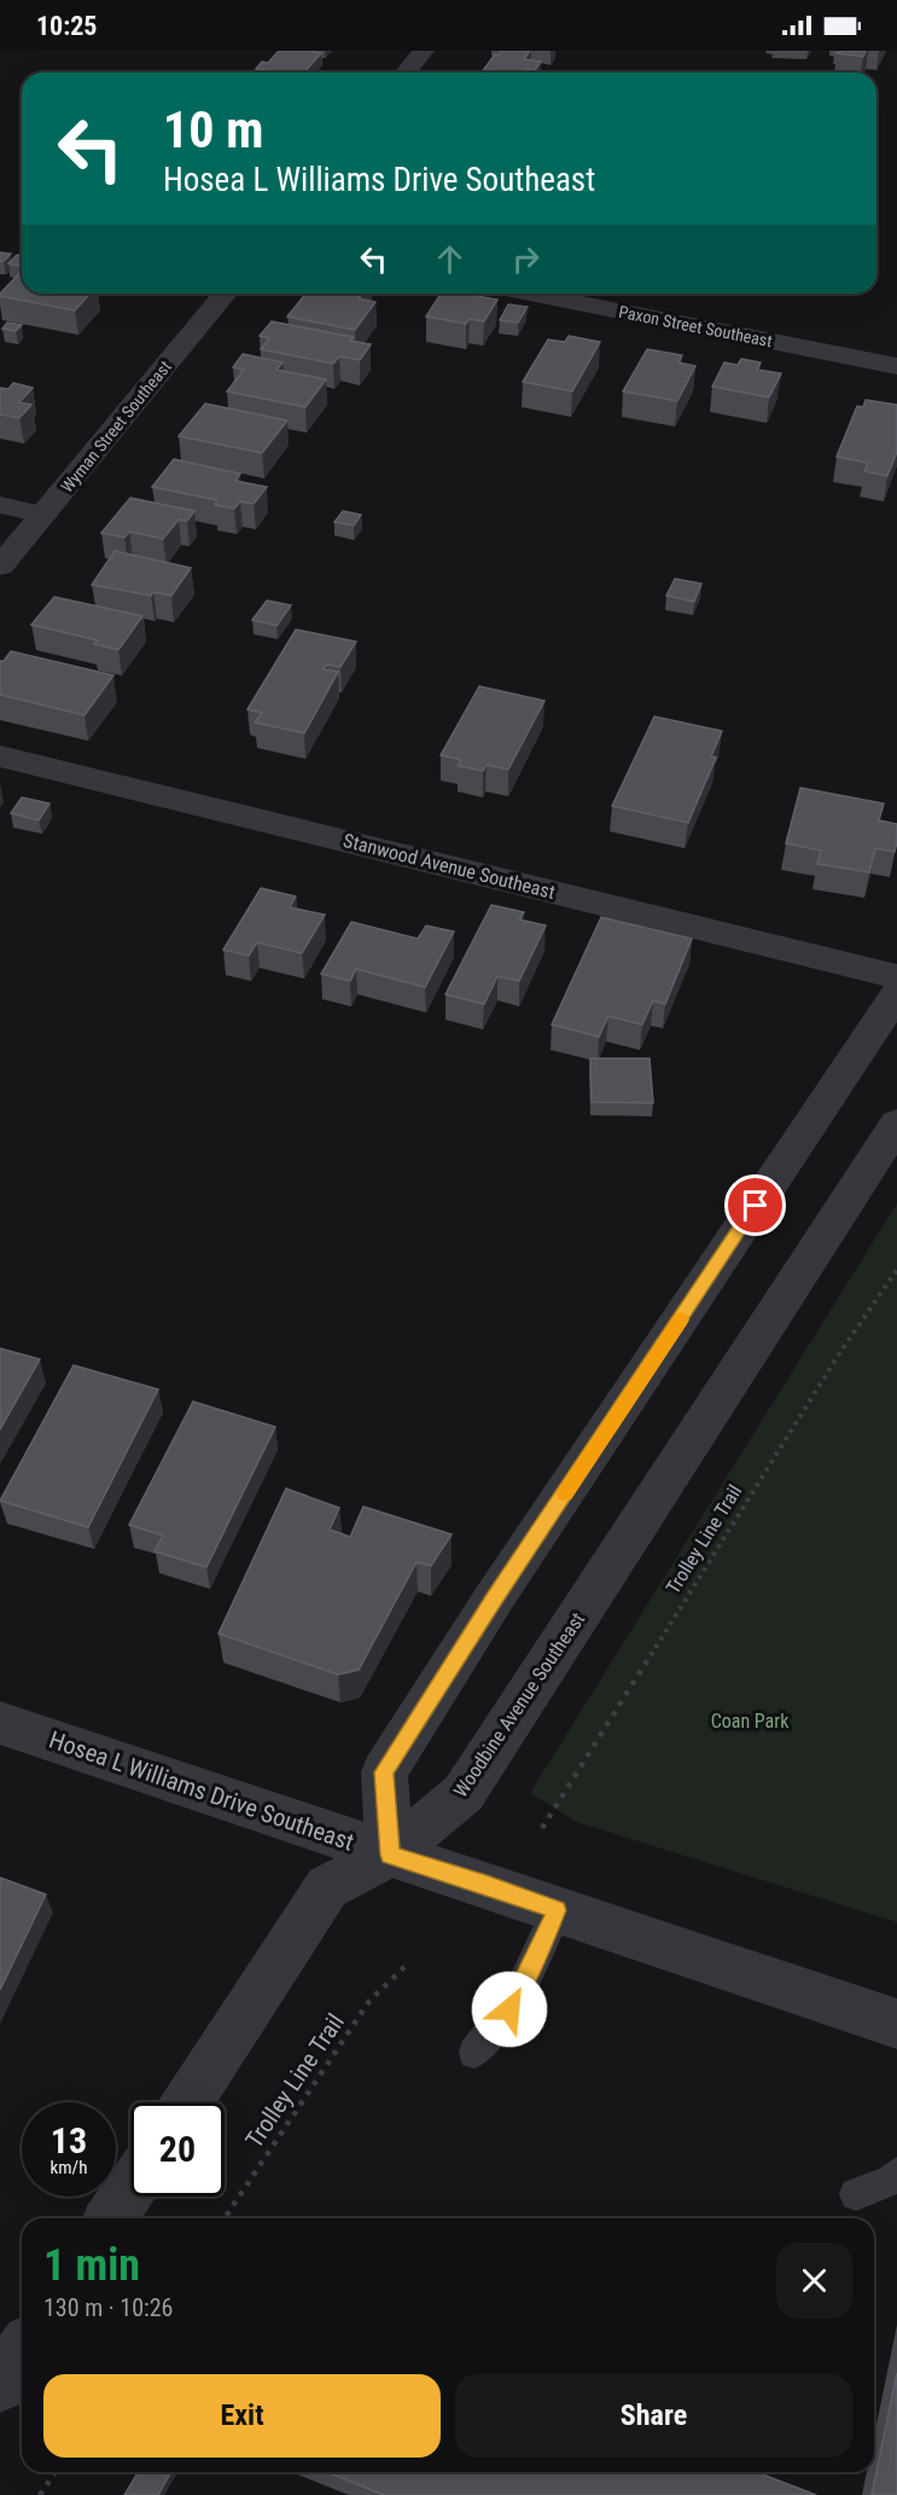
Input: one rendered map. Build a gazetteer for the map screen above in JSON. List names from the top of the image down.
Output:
{
  "streets": {
    "street": [
      "Paxon Street Southeast",
      "Wyman Street Southeast",
      "Stanwood Avenue Southeast",
      "Woodbine Avenue Southeast",
      "Hosea L Williams Drive Southeast"
    ],
    "path": ["Trolley Line Trail"]
  },
  "crossings": [
    ["Woodbine Avenue Southeast", "Hosea L Williams Drive Southeast"]
  ],
  "parks": ["Coan Park"],
  "page": {
    "status": "10:25",
    "turn": ["10 m", "Hosea L Williams Drive Southeast"],
    "speed": "13 km/h",
    "limit": "20",
    "heading": ["1 min", "130 m · 10:26"],
    "buttons": ["Exit", "Share"]
  }
}
